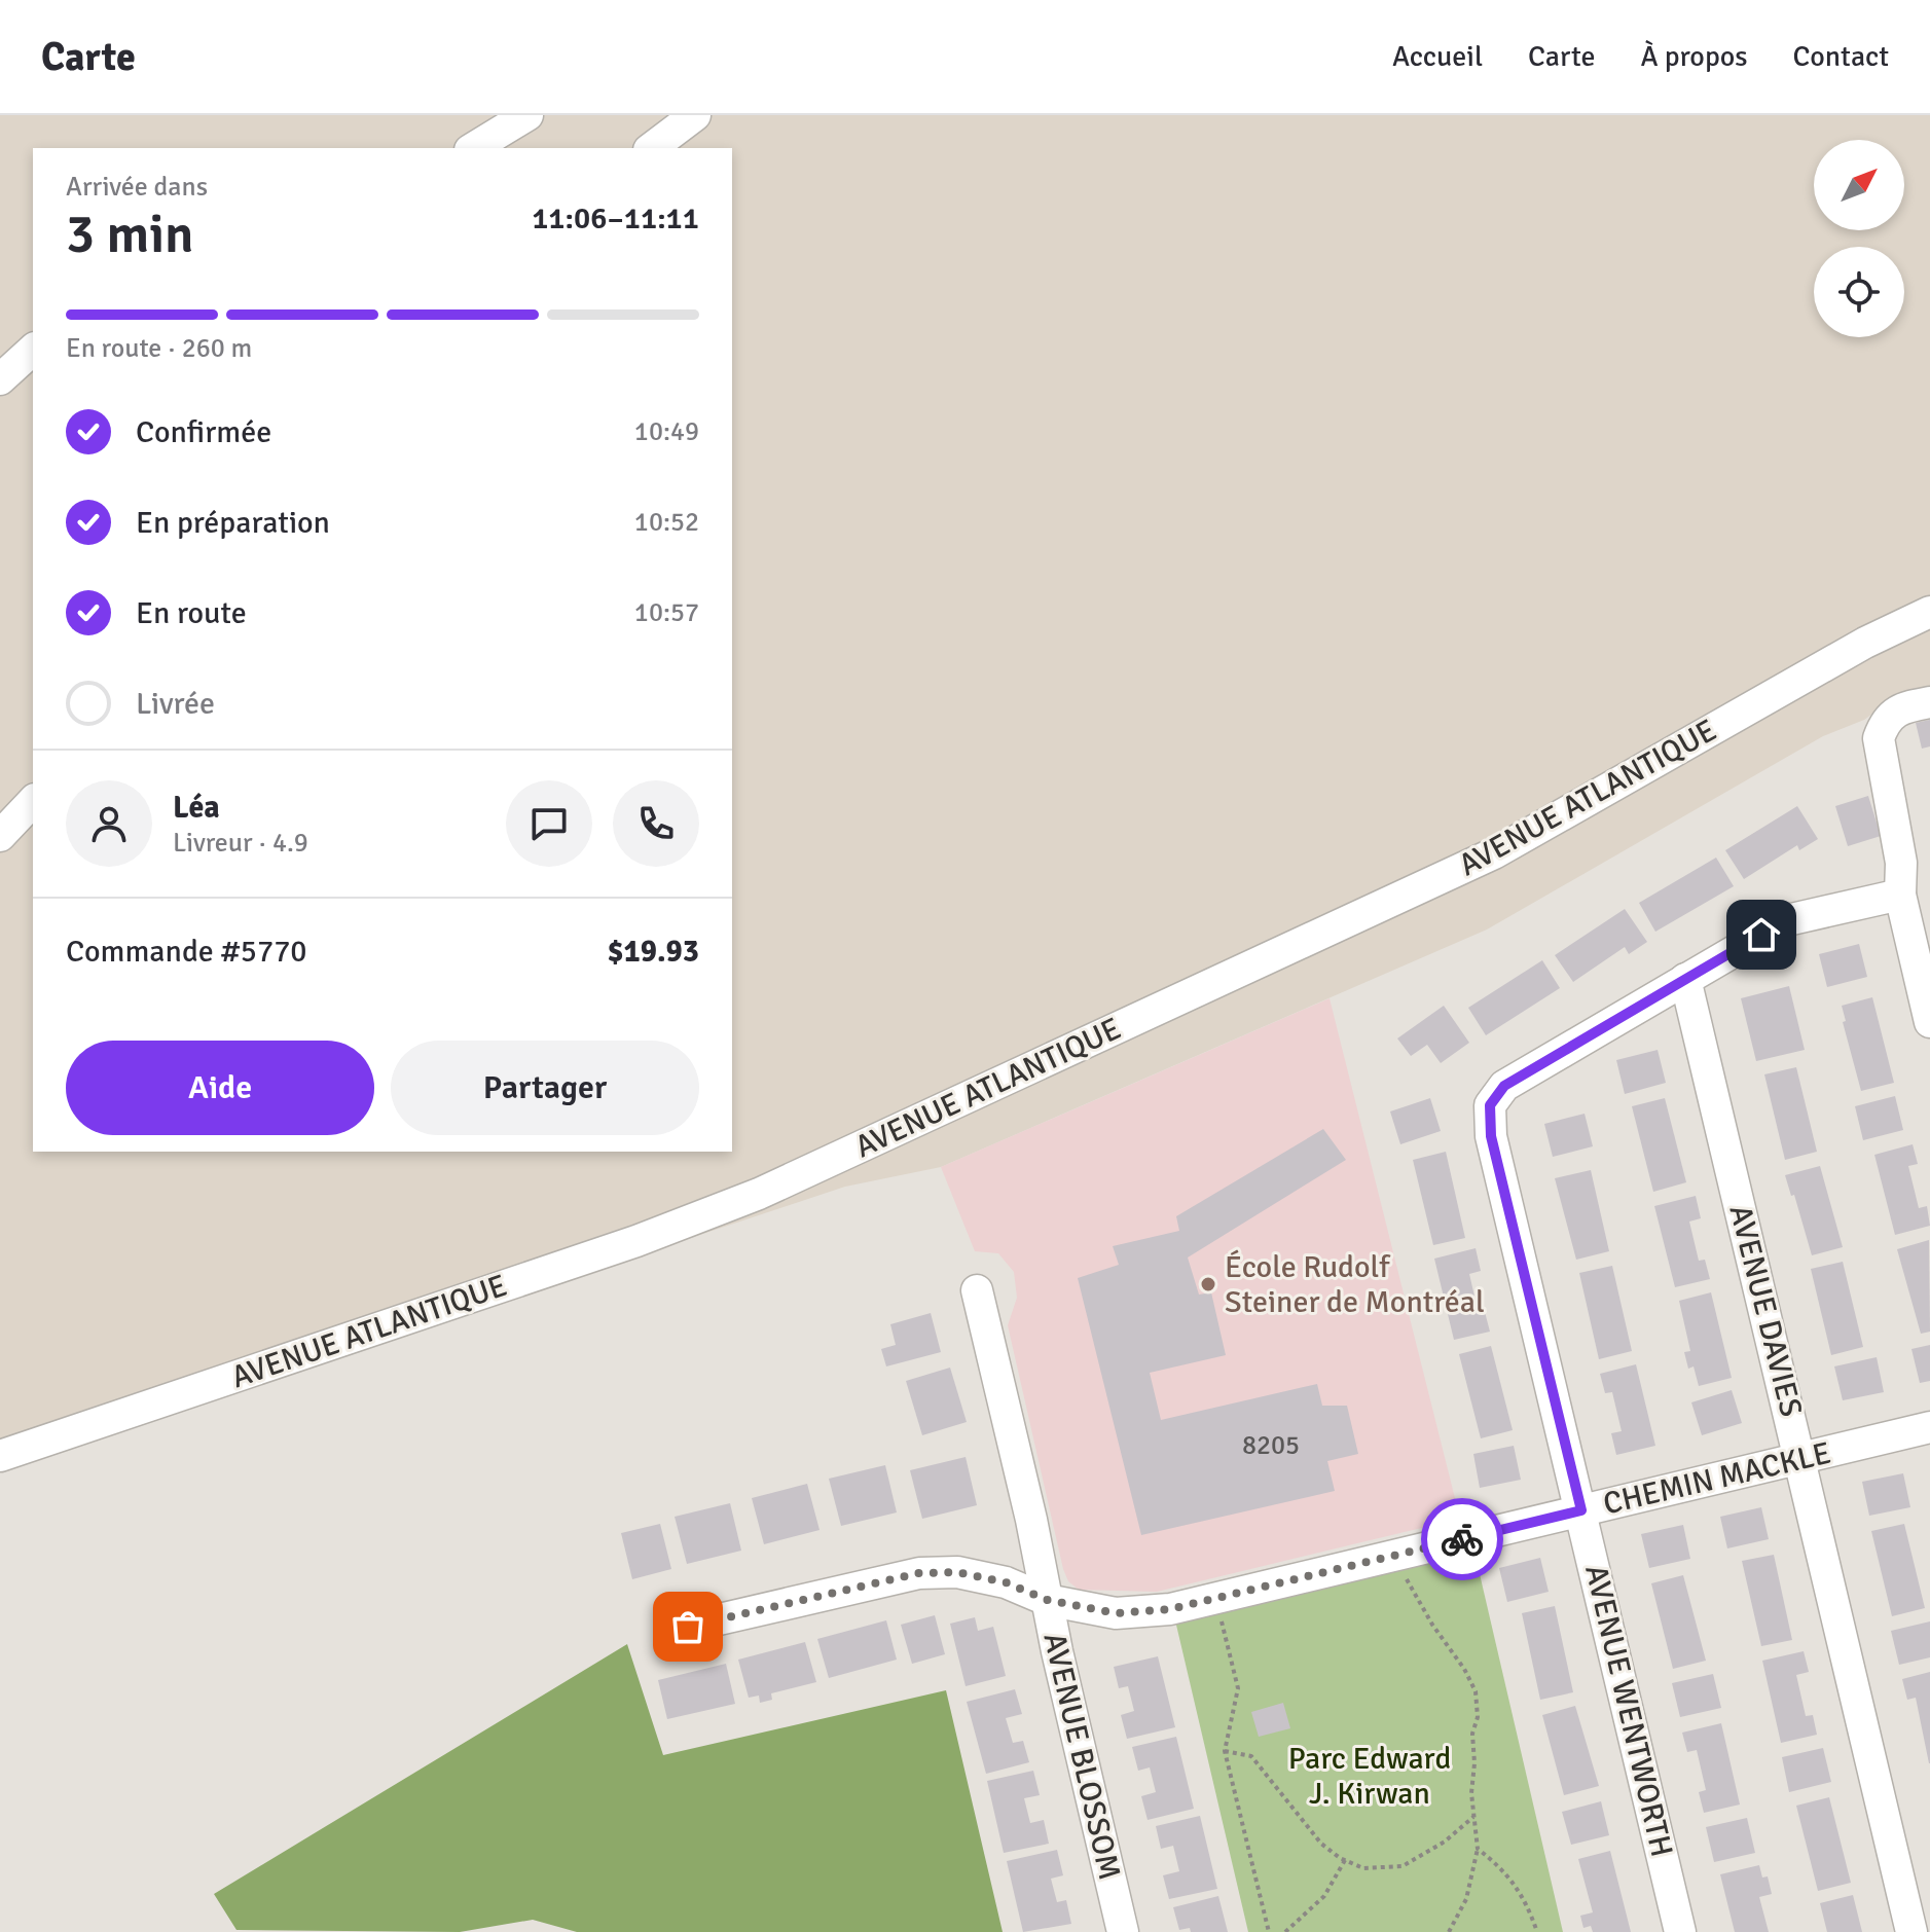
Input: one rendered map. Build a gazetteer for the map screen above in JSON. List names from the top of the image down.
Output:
{
  "streets": {
    "street": [
      "AVENUE ATLANTIQUE",
      "AVENUE DAVIES",
      "CHEMIN MACKLE",
      "AVENUE WENTWORTH",
      "AVENUE BLOSSOM"
    ]
  },
  "crossings": [
    ["AVENUE DAVIES", "CHEMIN MACKLE"],
    ["AVENUE DAVIES", "AVENUE WENTWORTH"],
    ["CHEMIN MACKLE", "AVENUE WENTWORTH"],
    ["CHEMIN MACKLE", "AVENUE BLOSSOM"]
  ],
  "parks": ["Parc Edward J. Kirwan"],
  "places": ["École Rudolf Steiner de Montréal"],
  "house_numbers": ["8205"],
  "north": "top right",
  "page": {
    "header": "Carte",
    "nav": [
      "Accueil",
      "Carte",
      "À propos",
      "Contact"
    ],
    "heading": ["3 min", "Arrivée dans", "11:06–11:11"],
    "panel": [
      "Léa",
      "Livreur · 4.9",
      "Commande #5770",
      "$19.93"
    ],
    "bar": "En route · 260 m",
    "list": [
      ["Confirmée", "10:49"],
      ["En préparation", "10:52"],
      ["En route", "10:57"],
      "Livrée"
    ],
    "buttons": ["Aide", "Partager"]
  }
}
